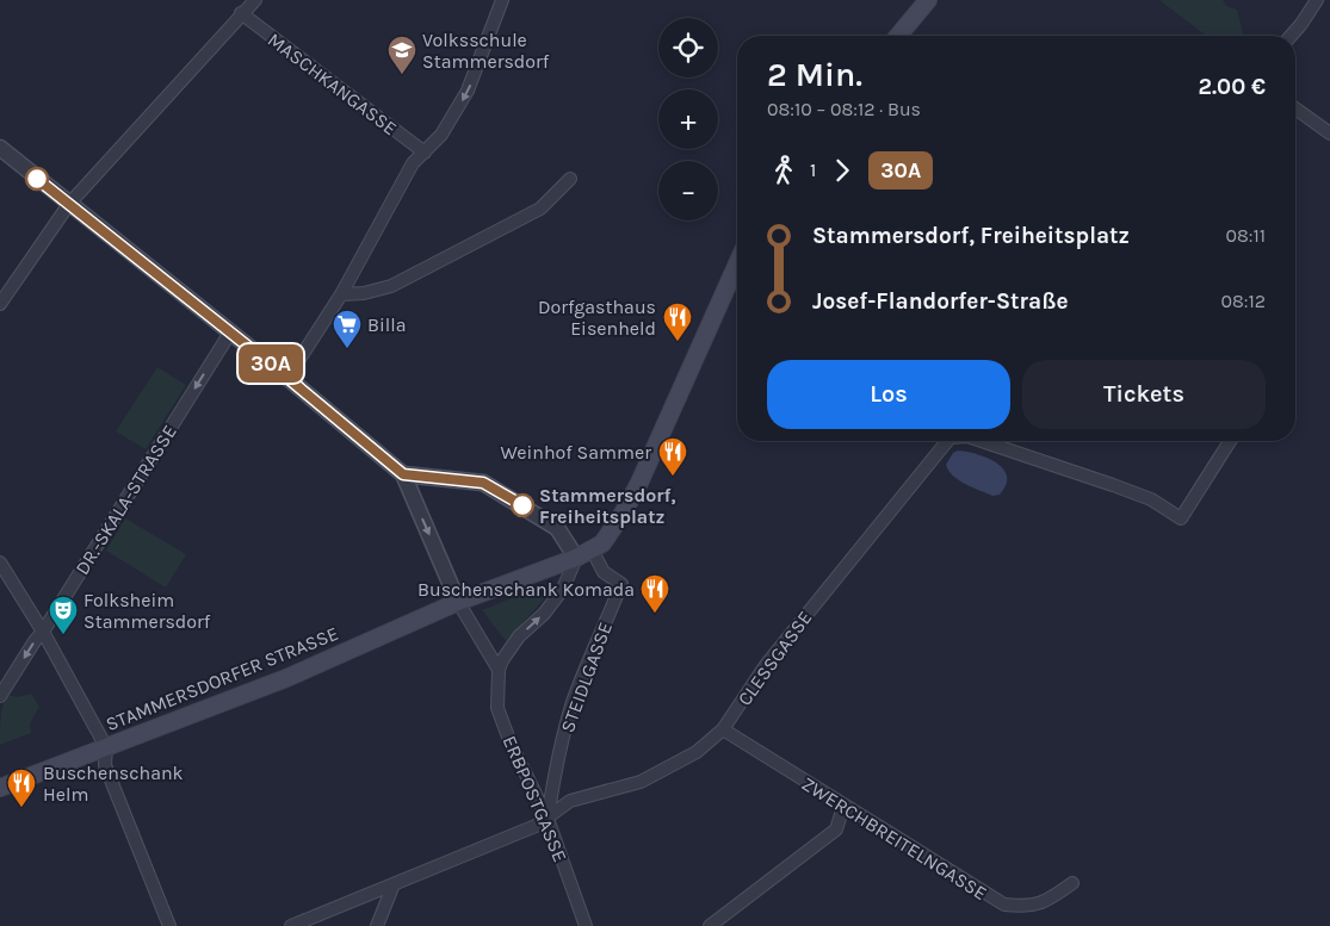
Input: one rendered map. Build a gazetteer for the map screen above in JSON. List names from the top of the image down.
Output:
{
  "streets": {
    "main road": ["STAMMERSDORFER STRASSE"],
    "street": [
      "MASCHKANGASSE",
      "DR.-SKALA-STRASSE",
      "CLESSGASSE",
      "STEIDLGASSE",
      "ERBPOSTGASSE",
      "ZWERCHBREITELNGASSE"
    ]
  },
  "crossings": [
    ["CLESSGASSE", "STEIDLGASSE"],
    ["CLESSGASSE", "ERBPOSTGASSE"],
    ["CLESSGASSE", "ZWERCHBREITELNGASSE"],
    ["STEIDLGASSE", "ERBPOSTGASSE"]
  ],
  "one_way": ["DR.-SKALA-STRASSE"],
  "places": {
    "school or university": ["Volksschule Stammersdorf"],
    "restaurant": [
      "Dorfgasthaus Eisenheld",
      "Weinhof Sammer",
      "Buschenschank Komada",
      "Buschenschank Helm"
    ],
    "supermarket": ["Billa"],
    "other": ["Stammersdorf, Freiheitsplatz"],
    "theatre": ["Folksheim Stammersdorf"]
  },
  "lines": ["bus line 30A"],
  "page": {
    "on_map": "30A",
    "map_buttons": ["+", "−"],
    "heading": ["2 Min.", "08:10 – 08:12 · Bus", "2.00 €"],
    "legs": ["1", "30A"],
    "list": [
      {
        "name": "Stammersdorf, Freiheitsplatz",
        "value": "08:11"
      },
      {
        "name": "Josef-Flandorfer-Straße",
        "value": "08:12"
      }
    ],
    "buttons": ["Los", "Tickets"]
  }
}
